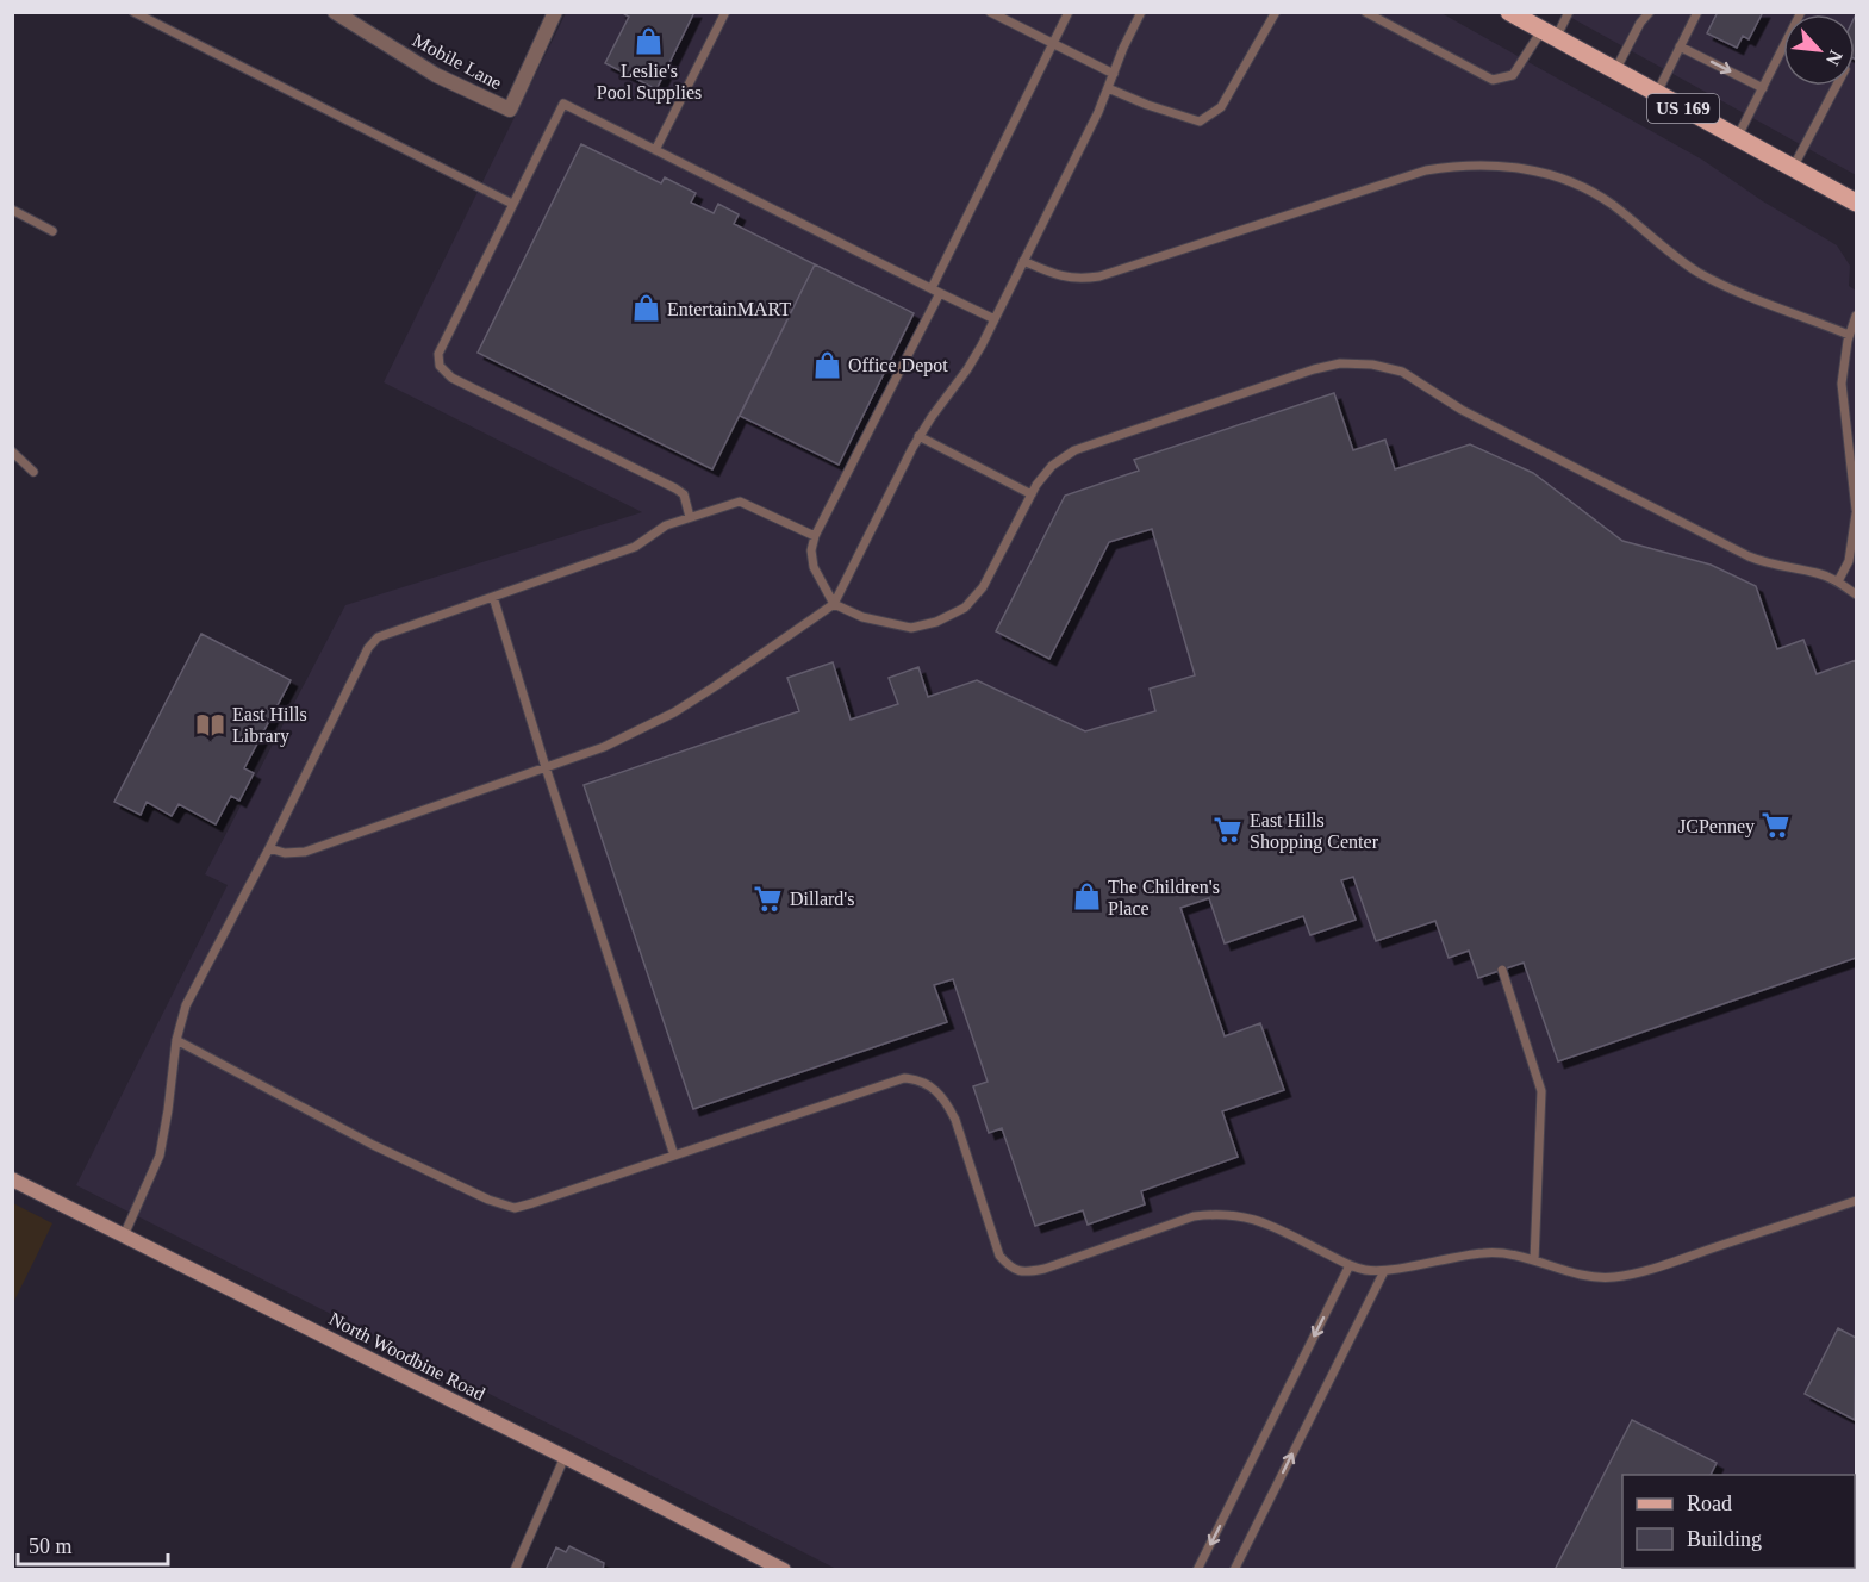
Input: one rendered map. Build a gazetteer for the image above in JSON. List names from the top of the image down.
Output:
{
  "streets": {
    "main road": ["US 169", "North Woodbine Road"],
    "street": ["Mobile Lane"]
  },
  "places": {
    "shop": [
      "Leslie's Pool Supplies",
      "EntertainMART",
      "Office Depot",
      "The Children's Place"
    ],
    "library": ["East Hills Library"],
    "supermarket": ["JCPenney", "East Hills Shopping Center", "Dillard's"]
  },
  "legend": ["Road", "Building"],
  "scale_bar": "50 m",
  "north": "bottom right"
}
